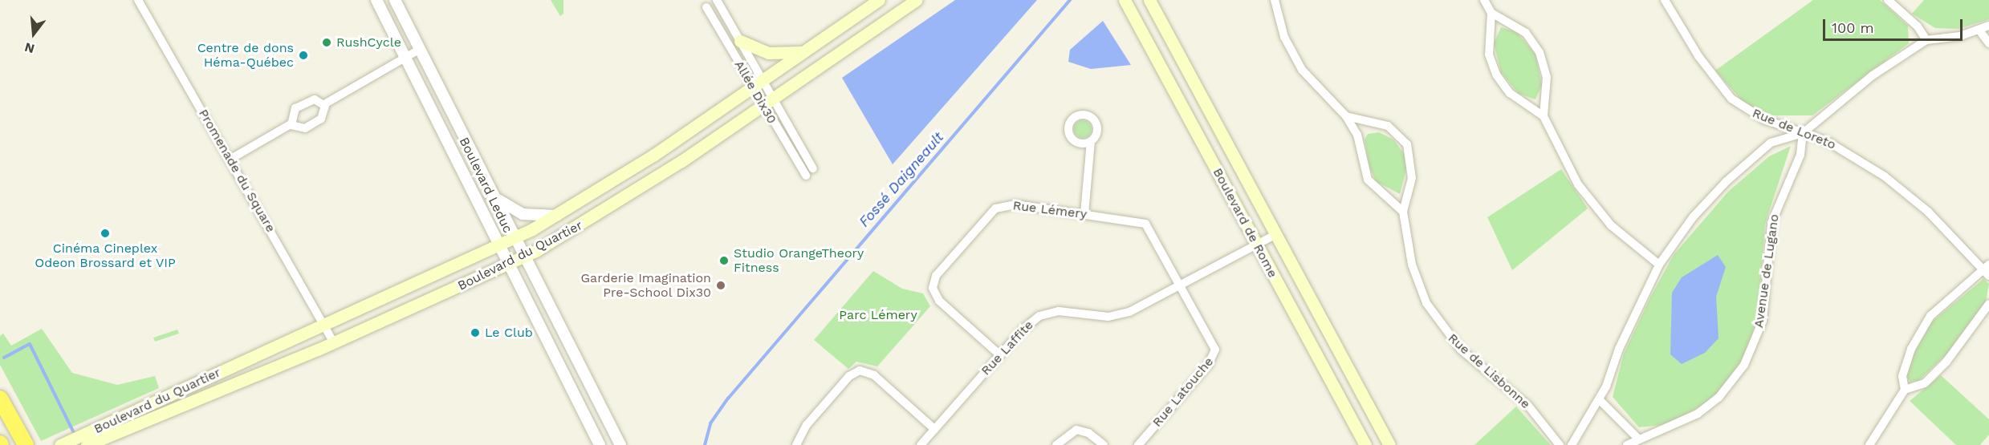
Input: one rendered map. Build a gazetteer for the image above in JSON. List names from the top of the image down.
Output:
{
  "streets": {
    "main road": ["Boulevard de Rome", "Boulevard du Quartier"],
    "street": [
      "Allée Dix30",
      "Rue de Loreto",
      "Promenade du Square",
      "Boulevard Leduc",
      "Rue Lémery",
      "Avenue de Lugano",
      "Rue Laffite",
      "Rue de Lisbonne",
      "Rue Latouche"
    ]
  },
  "crossings": [
    ["Allée Dix30", "Boulevard du Quartier"],
    ["Rue de Loreto", "Avenue de Lugano"],
    ["Promenade du Square", "Boulevard du Quartier"],
    ["Boulevard Leduc", "Boulevard du Quartier"],
    ["Rue Lémery", "Rue Laffite"],
    ["Rue Lémery", "Rue Latouche"],
    ["Boulevard de Rome", "Rue Laffite"],
    ["Rue Laffite", "Rue Latouche"]
  ],
  "water": ["Fossé Daigneault"],
  "parks": ["Parc Lémery"],
  "places": [
    "RushCycle",
    "Centre de dons Héma-Québec",
    "Cinéma Cineplex Odeon Brossard et VIP",
    "Studio OrangeTheory Fitness",
    "Garderie Imagination Pre-School Dix30",
    "Le Club"
  ],
  "scale_bar": "100 m",
  "north": "bottom"
}
